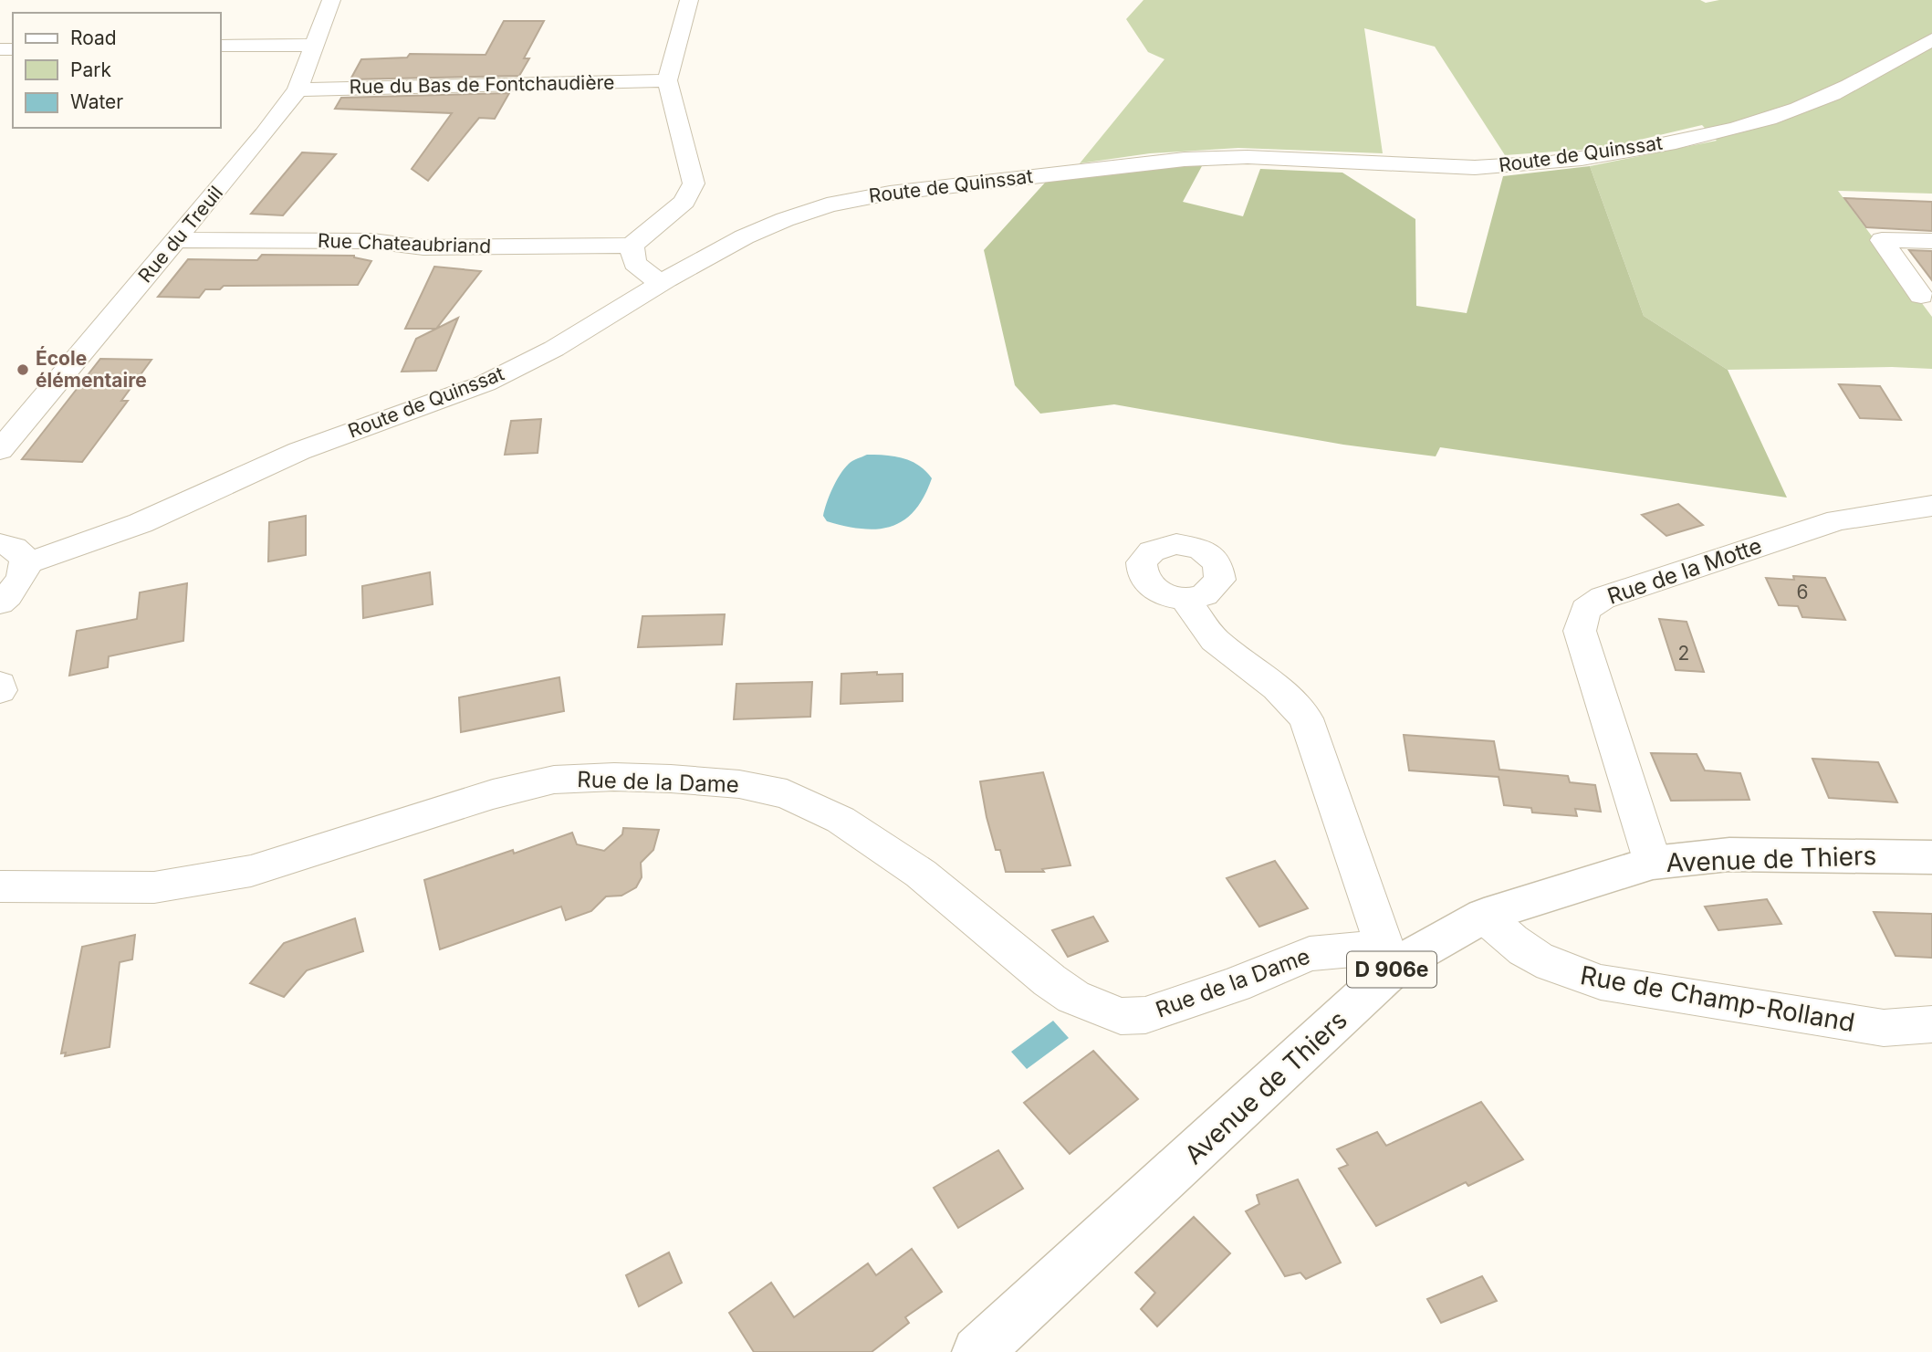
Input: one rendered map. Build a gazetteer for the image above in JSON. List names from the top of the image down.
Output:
{
  "streets": {
    "main road": ["Avenue de Thiers", "D 906e"],
    "street": [
      "Rue du Bas de Fontchaudière",
      "Route de Quinssat",
      "Rue du Treuil",
      "Rue Chateaubriand",
      "Rue de la Motte",
      "Rue de la Dame",
      "Rue de Champ-Rolland"
    ]
  },
  "crossings": [
    ["Rue du Bas de Fontchaudière", "Rue du Treuil"],
    ["Rue du Treuil", "Rue Chateaubriand"],
    ["Rue de la Motte", "Avenue de Thiers"],
    ["Rue de la Dame", "Avenue de Thiers"],
    ["Avenue de Thiers", "Rue de Champ-Rolland"]
  ],
  "places": ["École élémentaire"],
  "house_numbers": ["6", "2"],
  "legend": ["Road", "Park", "Water"]
}
